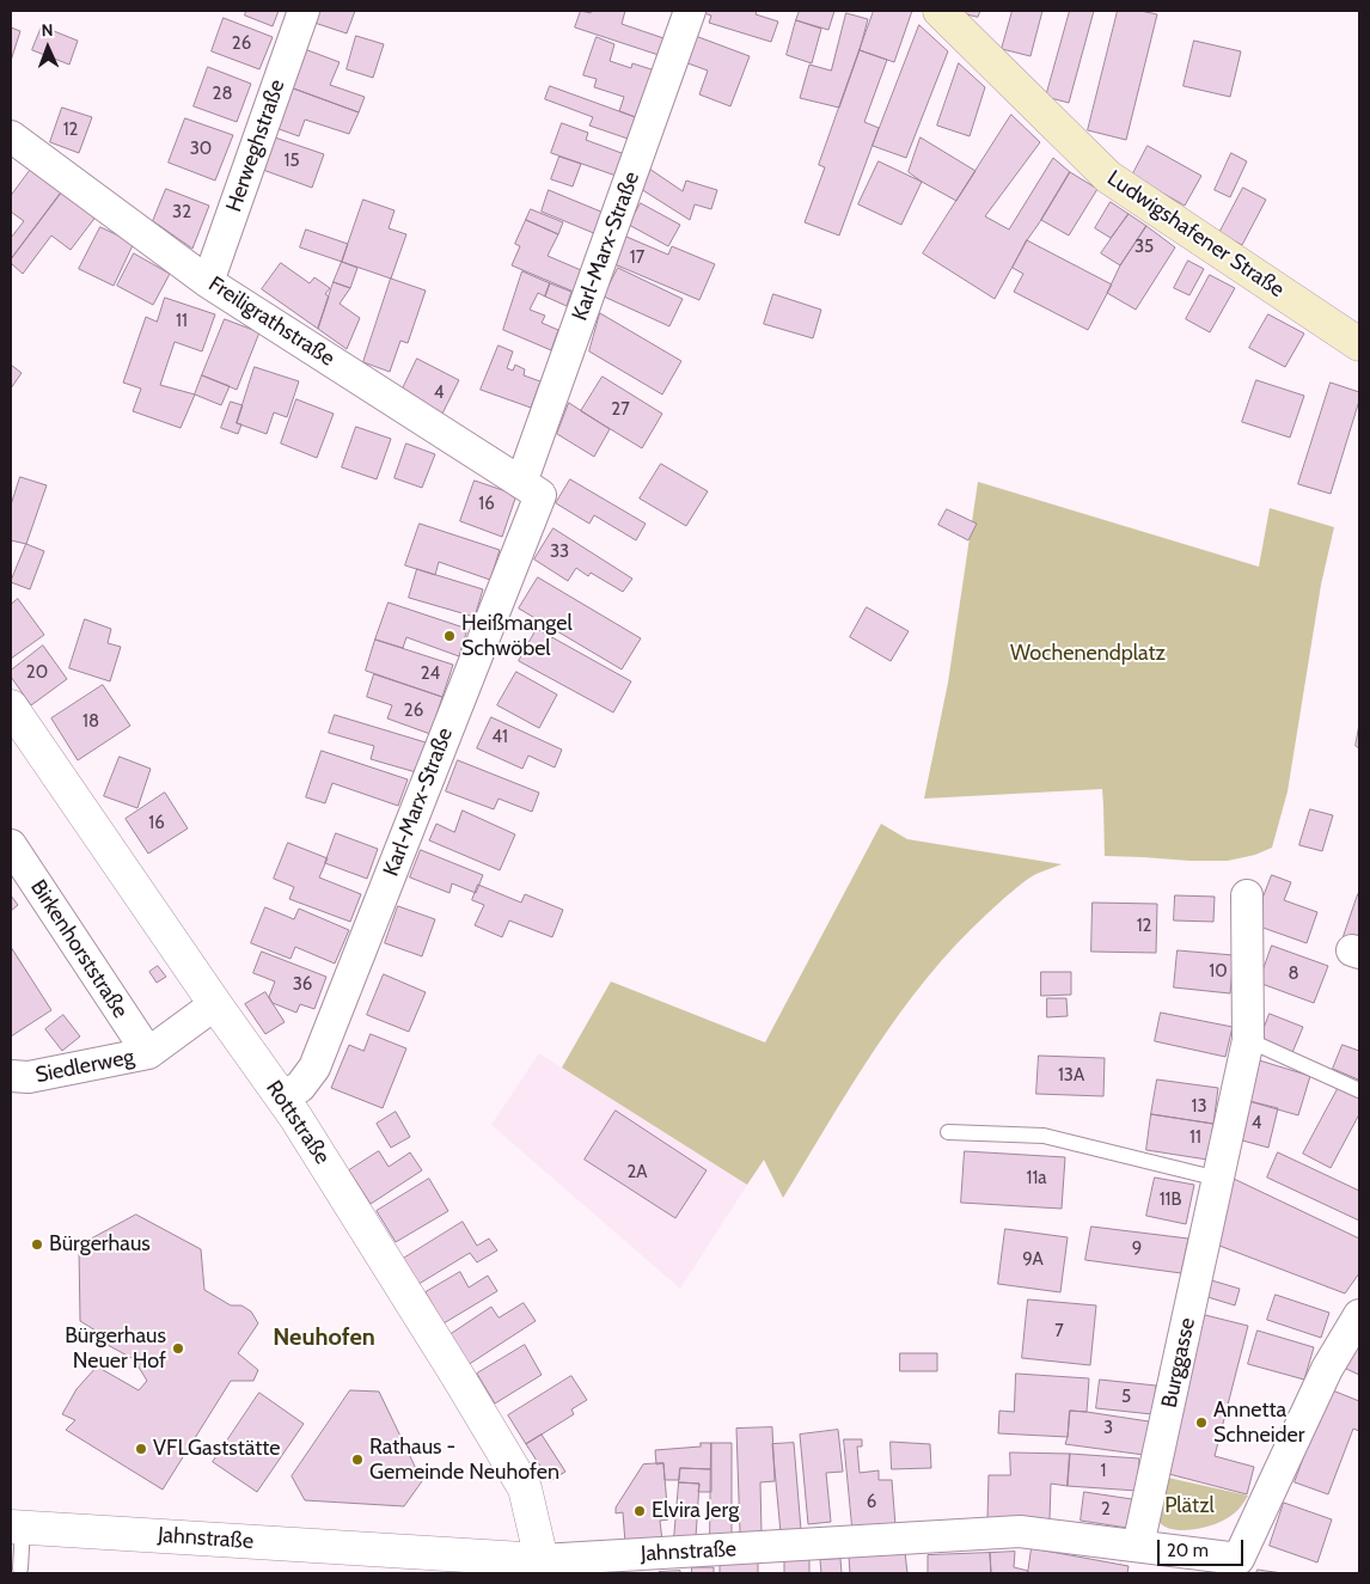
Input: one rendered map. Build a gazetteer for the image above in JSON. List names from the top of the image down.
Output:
{
  "streets": {
    "main road": ["Ludwigshafener Straße"],
    "street": [
      "Herweghstraße",
      "Karl-Marx-Straße",
      "Freiligrathstraße",
      "Birkenhorststraße",
      "Siedlerweg",
      "Rottstraße",
      "Burggasse",
      "Jahnstraße"
    ]
  },
  "crossings": [
    ["Herweghstraße", "Freiligrathstraße"],
    ["Karl-Marx-Straße", "Freiligrathstraße"],
    ["Karl-Marx-Straße", "Rottstraße"],
    ["Birkenhorststraße", "Siedlerweg"],
    ["Siedlerweg", "Rottstraße"],
    ["Rottstraße", "Jahnstraße"],
    ["Burggasse", "Jahnstraße"]
  ],
  "districts": ["Neuhofen"],
  "parks": ["Wochenendplatz", "Plätzl"],
  "places": [
    "Heißmangel Schwöbel",
    "Bürgerhaus",
    "Bürgerhaus Neuer Hof",
    "Annetta Schneider",
    "VFLGaststätte",
    "Rathaus - Gemeinde Neuhofen",
    "Elvira Jerg"
  ],
  "house_numbers": [
    "26",
    "28",
    "12",
    "30",
    "15",
    "32",
    "35",
    "17",
    "11",
    "4",
    "27",
    "16",
    "33",
    "20",
    "24",
    "26",
    "18",
    "41",
    "16",
    "12",
    "10",
    "8",
    "36",
    "13A",
    "13",
    "4",
    "11",
    "2A",
    "11a",
    "11B",
    "9",
    "9A",
    "7",
    "5",
    "3",
    "1",
    "6",
    "2"
  ],
  "scale_bar": "20 m",
  "north": "top"
}
